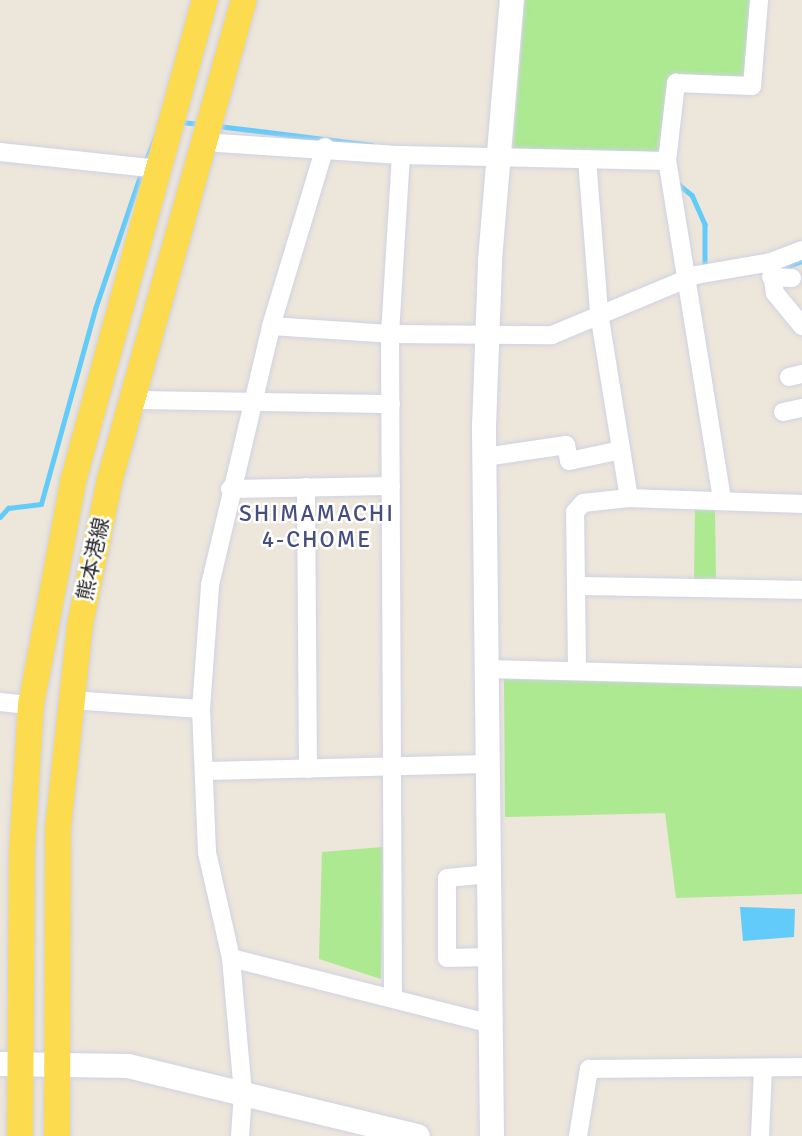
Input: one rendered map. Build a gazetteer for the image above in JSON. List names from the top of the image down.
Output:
{
  "streets": {
    "main road": ["熊本港線"]
  },
  "districts": ["SHIMAMACHI 4-CHOME"]
}
